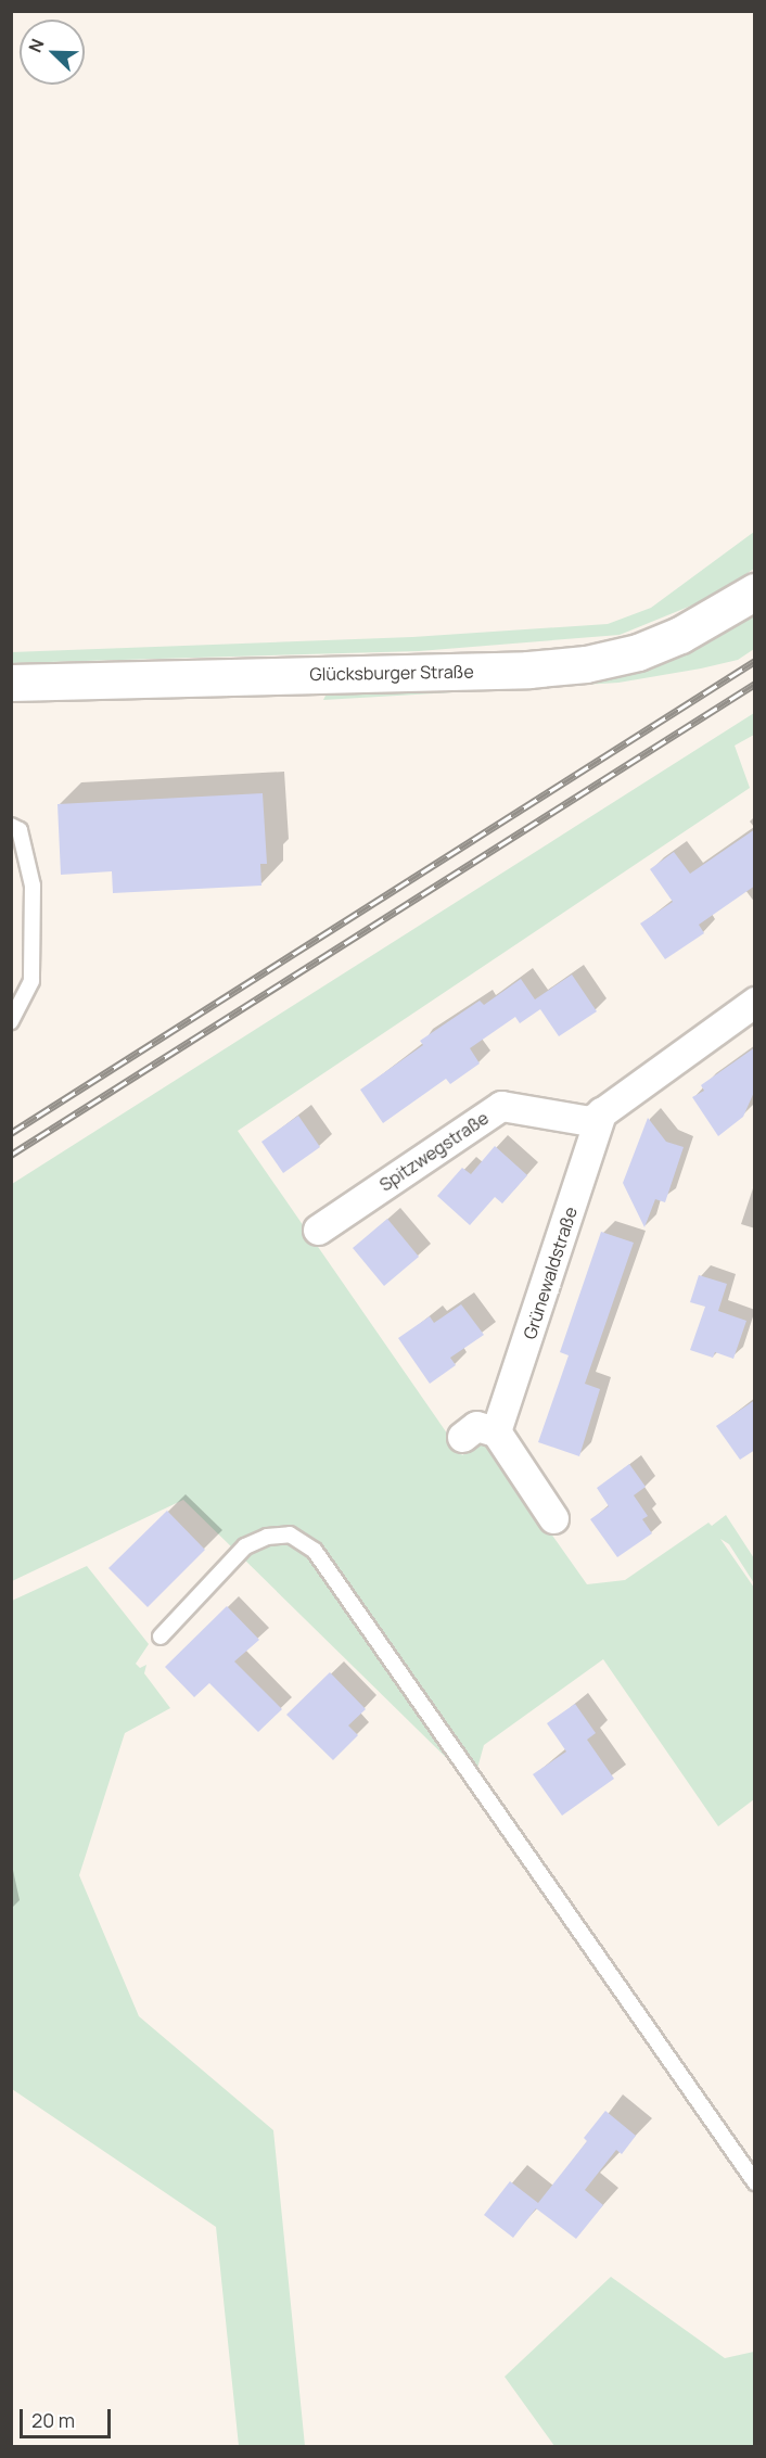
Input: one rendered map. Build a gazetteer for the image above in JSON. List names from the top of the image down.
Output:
{
  "streets": {
    "main road": ["Glücksburger Straße"],
    "street": ["Spitzwegstraße", "Grünewaldstraße"]
  },
  "crossings": [
    ["Spitzwegstraße", "Grünewaldstraße"]
  ],
  "scale_bar": "20 m",
  "north": "top left"
}
